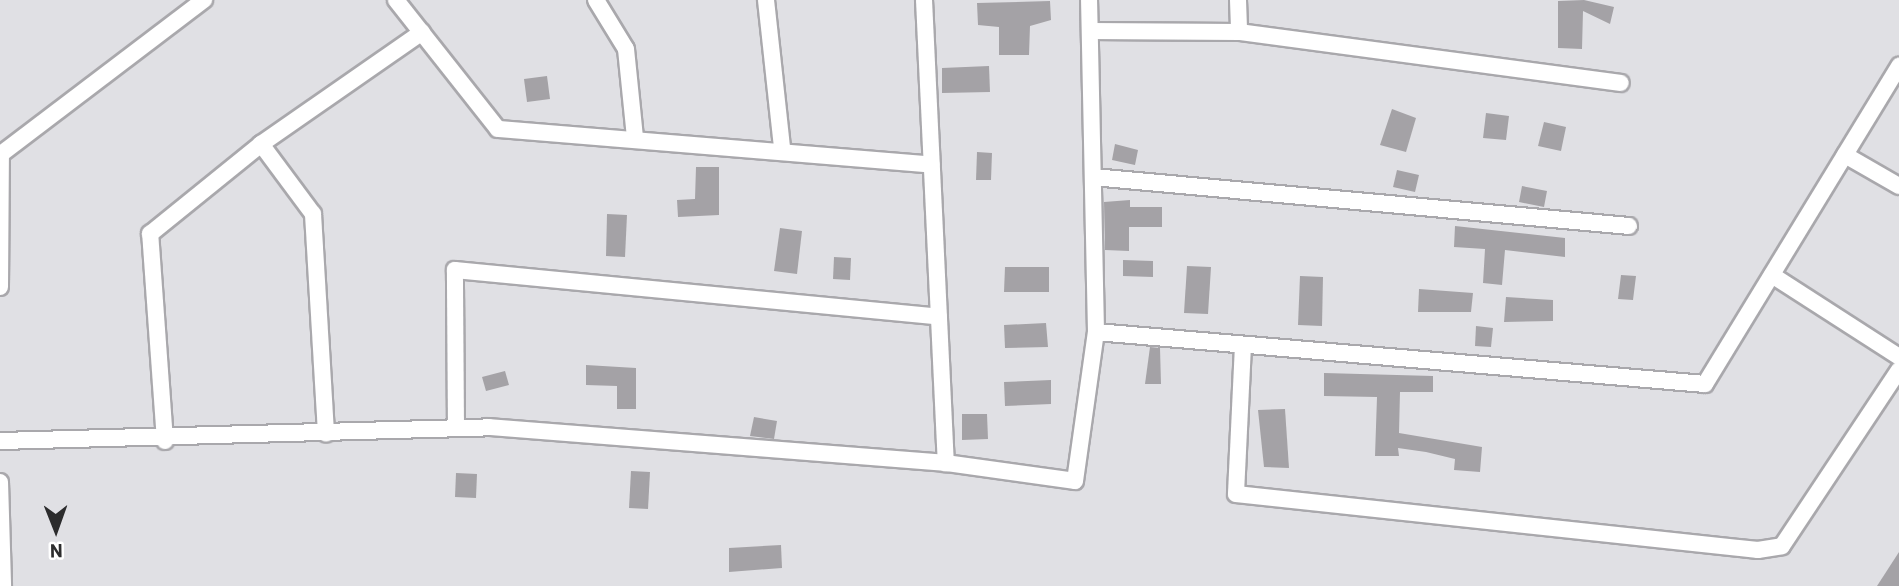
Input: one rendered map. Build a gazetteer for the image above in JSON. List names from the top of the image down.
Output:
{
  "north": "bottom"
}
